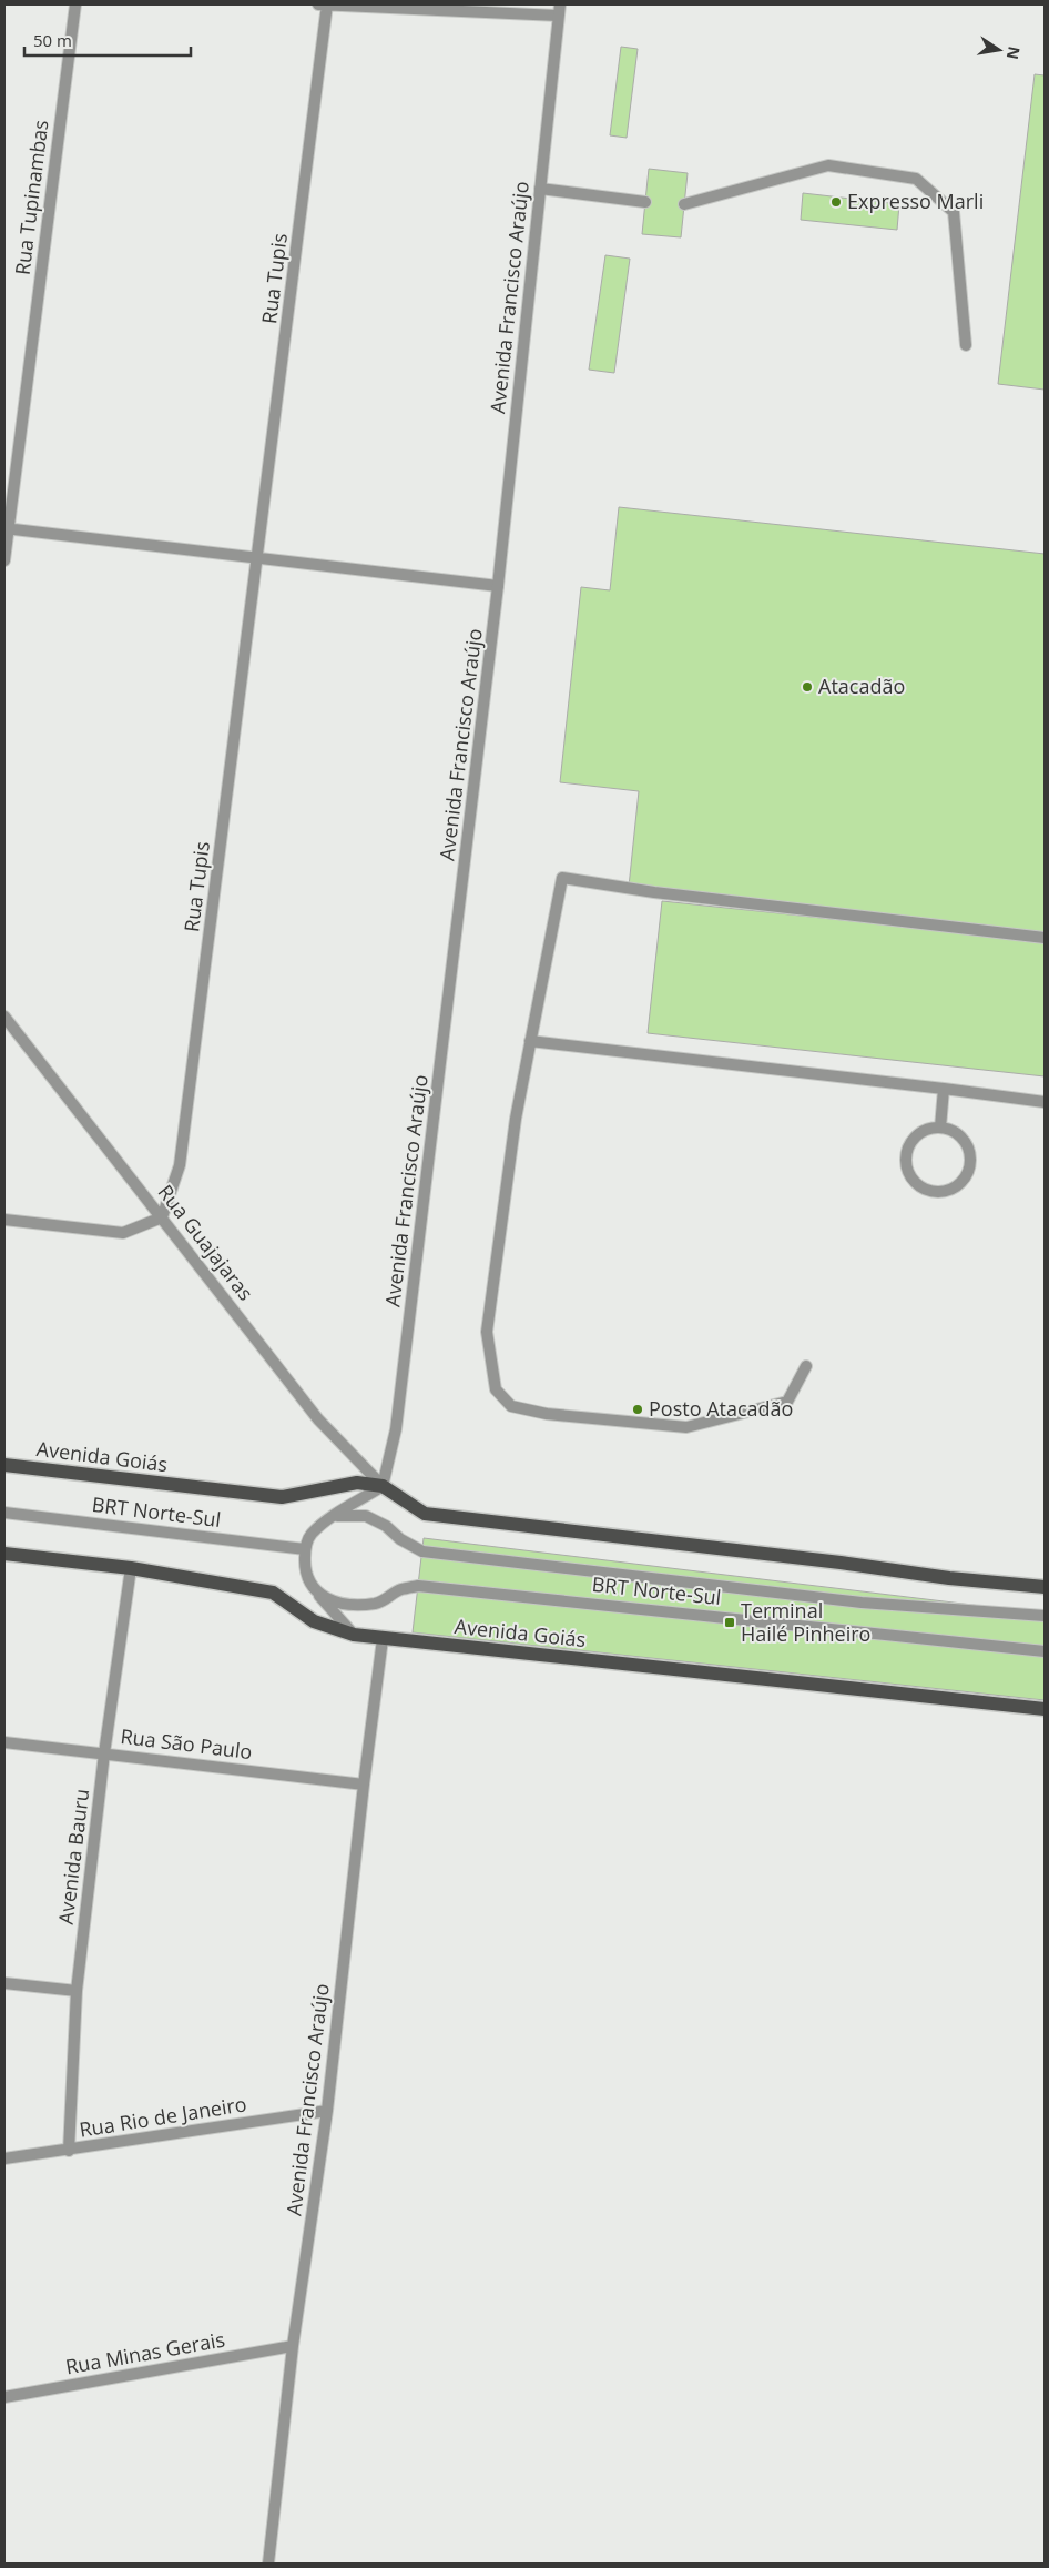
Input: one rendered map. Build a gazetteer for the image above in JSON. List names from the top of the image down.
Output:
{
  "streets": {
    "main road": ["Avenida Goiás"],
    "street": [
      "Rua Tupinambas",
      "Rua Tupis",
      "Avenida Francisco Araújo",
      "Rua Guajajaras",
      "BRT Norte-Sul",
      "Rua São Paulo",
      "Avenida Bauru",
      "Rua Rio de Janeiro",
      "Rua Minas Gerais"
    ]
  },
  "crossings": [
    ["Rua Tupis", "Rua Guajajaras"],
    ["Avenida Francisco Araújo", "Rua Guajajaras"],
    ["Avenida Francisco Araújo", "Avenida Goiás"],
    ["Avenida Francisco Araújo", "Rua São Paulo"],
    ["Avenida Francisco Araújo", "Rua Rio de Janeiro"],
    ["Avenida Francisco Araújo", "Rua Minas Gerais"],
    ["Rua Guajajaras", "Avenida Goiás"],
    ["Avenida Goiás", "Avenida Bauru"],
    ["Rua São Paulo", "Avenida Bauru"],
    ["Avenida Bauru", "Rua Rio de Janeiro"]
  ],
  "places": {
    "other": ["Expresso Marli", "Atacadão", "Posto Atacadão"],
    "transit": ["Terminal Hailé Pinheiro"]
  },
  "scale_bar": "50 m",
  "north": "right"
}
